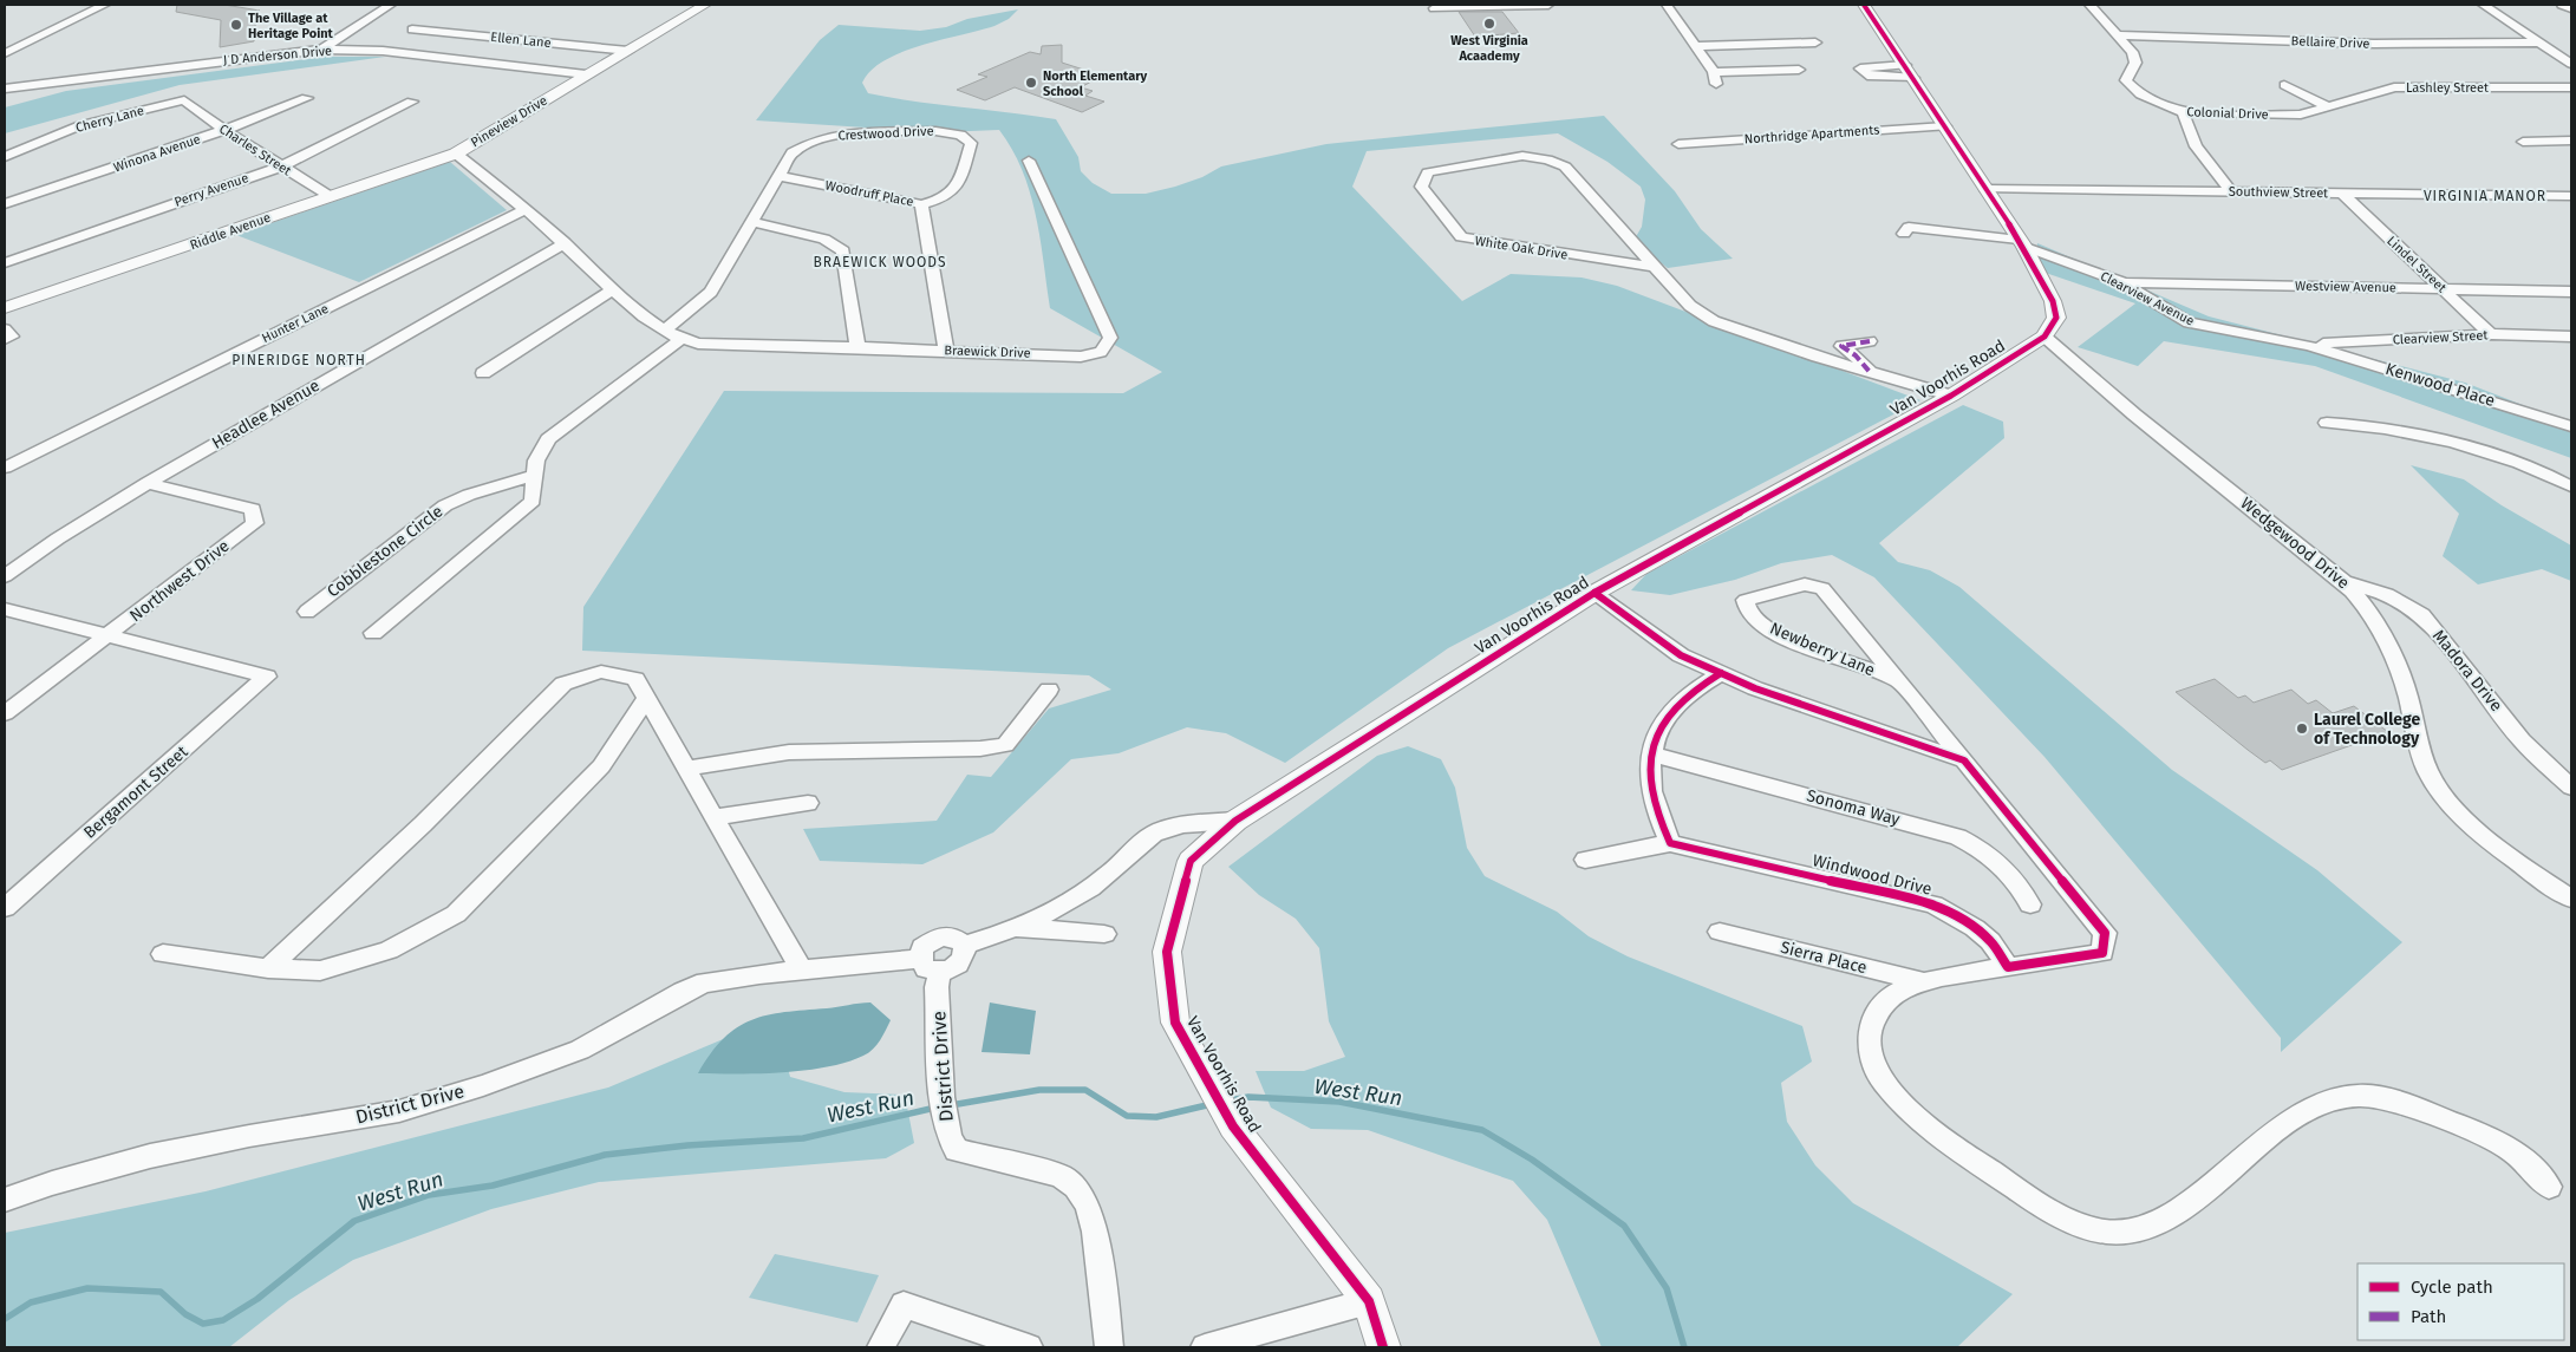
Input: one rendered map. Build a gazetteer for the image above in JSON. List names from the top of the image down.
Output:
{
  "streets": {
    "street": [
      "Ellen Lane",
      "Bellaire Drive",
      "J D Anderson Drive",
      "Lashley Street",
      "Colonial Drive",
      "Cherry Lane",
      "Pineview Drive",
      "Crestwood Drive",
      "Northridge Apartments",
      "Charles Street",
      "Winona Avenue",
      "Perry Avenue",
      "Southview Street",
      "Woodruff Place",
      "Riddle Avenue",
      "White Oak Drive",
      "Lindel Street",
      "Westview Avenue",
      "Clearview Avenue",
      "Hunter Lane",
      "Clearview Street",
      "Braewick Drive",
      "Van Voorhis Road",
      "Kenwood Place",
      "Headlee Avenue",
      "Wedgewood Drive",
      "Cobblestone Circle",
      "Northwest Drive",
      "Newberry Lane",
      "Madora Drive",
      "Bergamont Street",
      "Sonoma Way",
      "Windwood Drive",
      "Sierra Place",
      "District Drive"
    ]
  },
  "crossings": [
    ["Ellen Lane", "Pineview Drive"],
    ["Bellaire Drive", "Colonial Drive"],
    ["J D Anderson Drive", "Pineview Drive"],
    ["Lashley Street", "Colonial Drive"],
    ["Cherry Lane", "Charles Street"],
    ["Pineview Drive", "Crestwood Drive"],
    ["Pineview Drive", "Riddle Avenue"],
    ["Pineview Drive", "Hunter Lane"],
    ["Pineview Drive", "Braewick Drive"],
    ["Pineview Drive", "Headlee Avenue"],
    ["Crestwood Drive", "Woodruff Place"],
    ["Crestwood Drive", "Braewick Drive"],
    ["Charles Street", "Winona Avenue"],
    ["Charles Street", "Perry Avenue"],
    ["Charles Street", "Riddle Avenue"],
    ["Southview Street", "Lindel Street"],
    ["Woodruff Place", "Braewick Drive"],
    ["White Oak Drive", "Van Voorhis Road"],
    ["Lindel Street", "Westview Avenue"],
    ["Lindel Street", "Clearview Street"],
    ["Westview Avenue", "Clearview Avenue"],
    ["Clearview Avenue", "Clearview Street"],
    ["Clearview Avenue", "Kenwood Place"],
    ["Clearview Street", "Kenwood Place"],
    ["Van Voorhis Road", "Wedgewood Drive"],
    ["Headlee Avenue", "Northwest Drive"],
    ["Wedgewood Drive", "Madora Drive"],
    ["Northwest Drive", "Bergamont Street"]
  ],
  "districts": ["VIRGINIA MANOR", "BRAEWICK WOODS", "PINERIDGE NORTH"],
  "water": ["West Run"],
  "places": [
    "West Virginia Acaademy",
    "The Village at Heritage Point",
    "North Elementary School",
    "Laurel College of Technology"
  ],
  "legend": ["Cycle path", "Path"]
}
